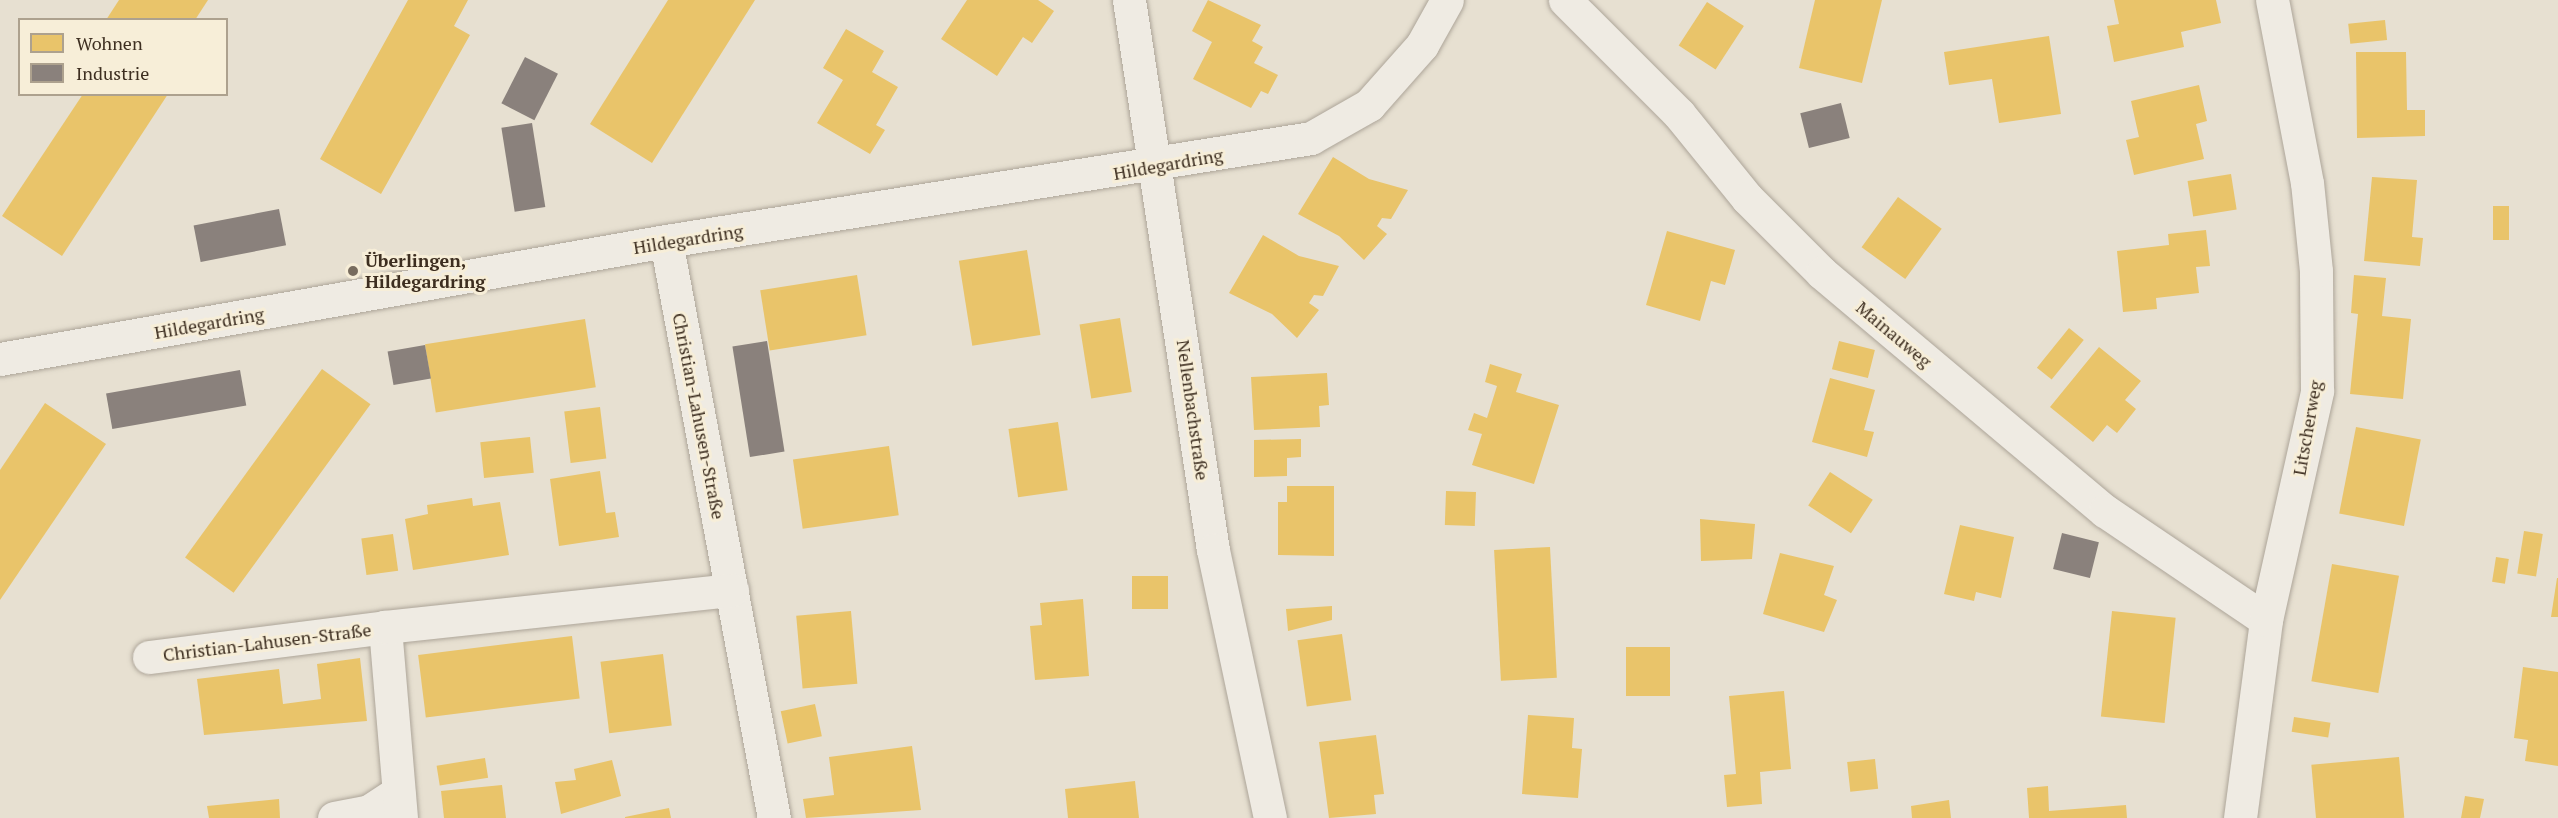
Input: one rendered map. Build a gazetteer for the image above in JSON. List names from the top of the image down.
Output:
{
  "streets": {
    "street": [
      "Hildegardring",
      "Mainauweg",
      "Nellenbachstraße",
      "Christian-Lahusen-Straße",
      "Litscherweg"
    ]
  },
  "crossings": [
    ["Hildegardring", "Nellenbachstraße"],
    ["Hildegardring", "Christian-Lahusen-Straße"],
    ["Mainauweg", "Litscherweg"]
  ],
  "places": ["Überlingen, Hildegardring"],
  "legend": ["Wohnen", "Industrie"]
}
